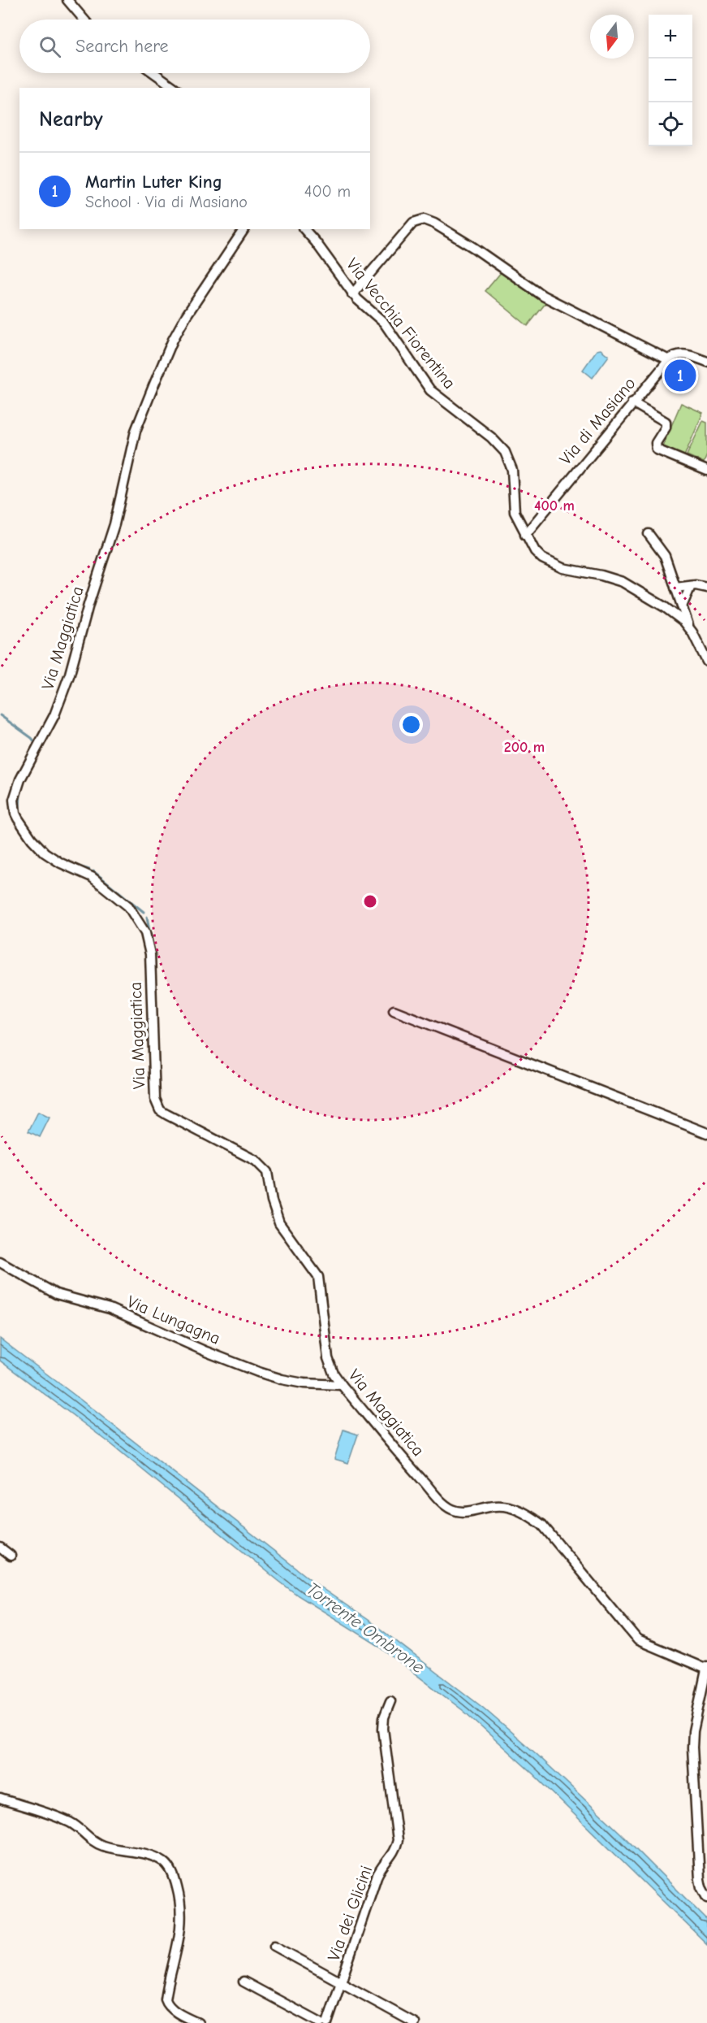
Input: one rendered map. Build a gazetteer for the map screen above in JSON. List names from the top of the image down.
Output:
{
  "streets": {
    "street": [
      "Via Vecchia Fiorentina",
      "Via di Masiano",
      "Via Maggiatica",
      "Via Lungagna",
      "Via dei Glicini"
    ]
  },
  "crossings": [
    ["Via Vecchia Fiorentina", "Via di Masiano"],
    ["Via Maggiatica", "Via Lungagna"]
  ],
  "water": ["Torrente Ombrone"],
  "north": "bottom",
  "page": {
    "map_buttons": ["+", "−"],
    "search": "Search here",
    "heading": "Nearby",
    "list": [
      {
        "mark": "1",
        "name": "Martin Luter King",
        "note": "School · Via di Masiano",
        "value": "400 m"
      }
    ],
    "pins": "1"
  },
  "rings": ["400 m", "200 m"]
}
